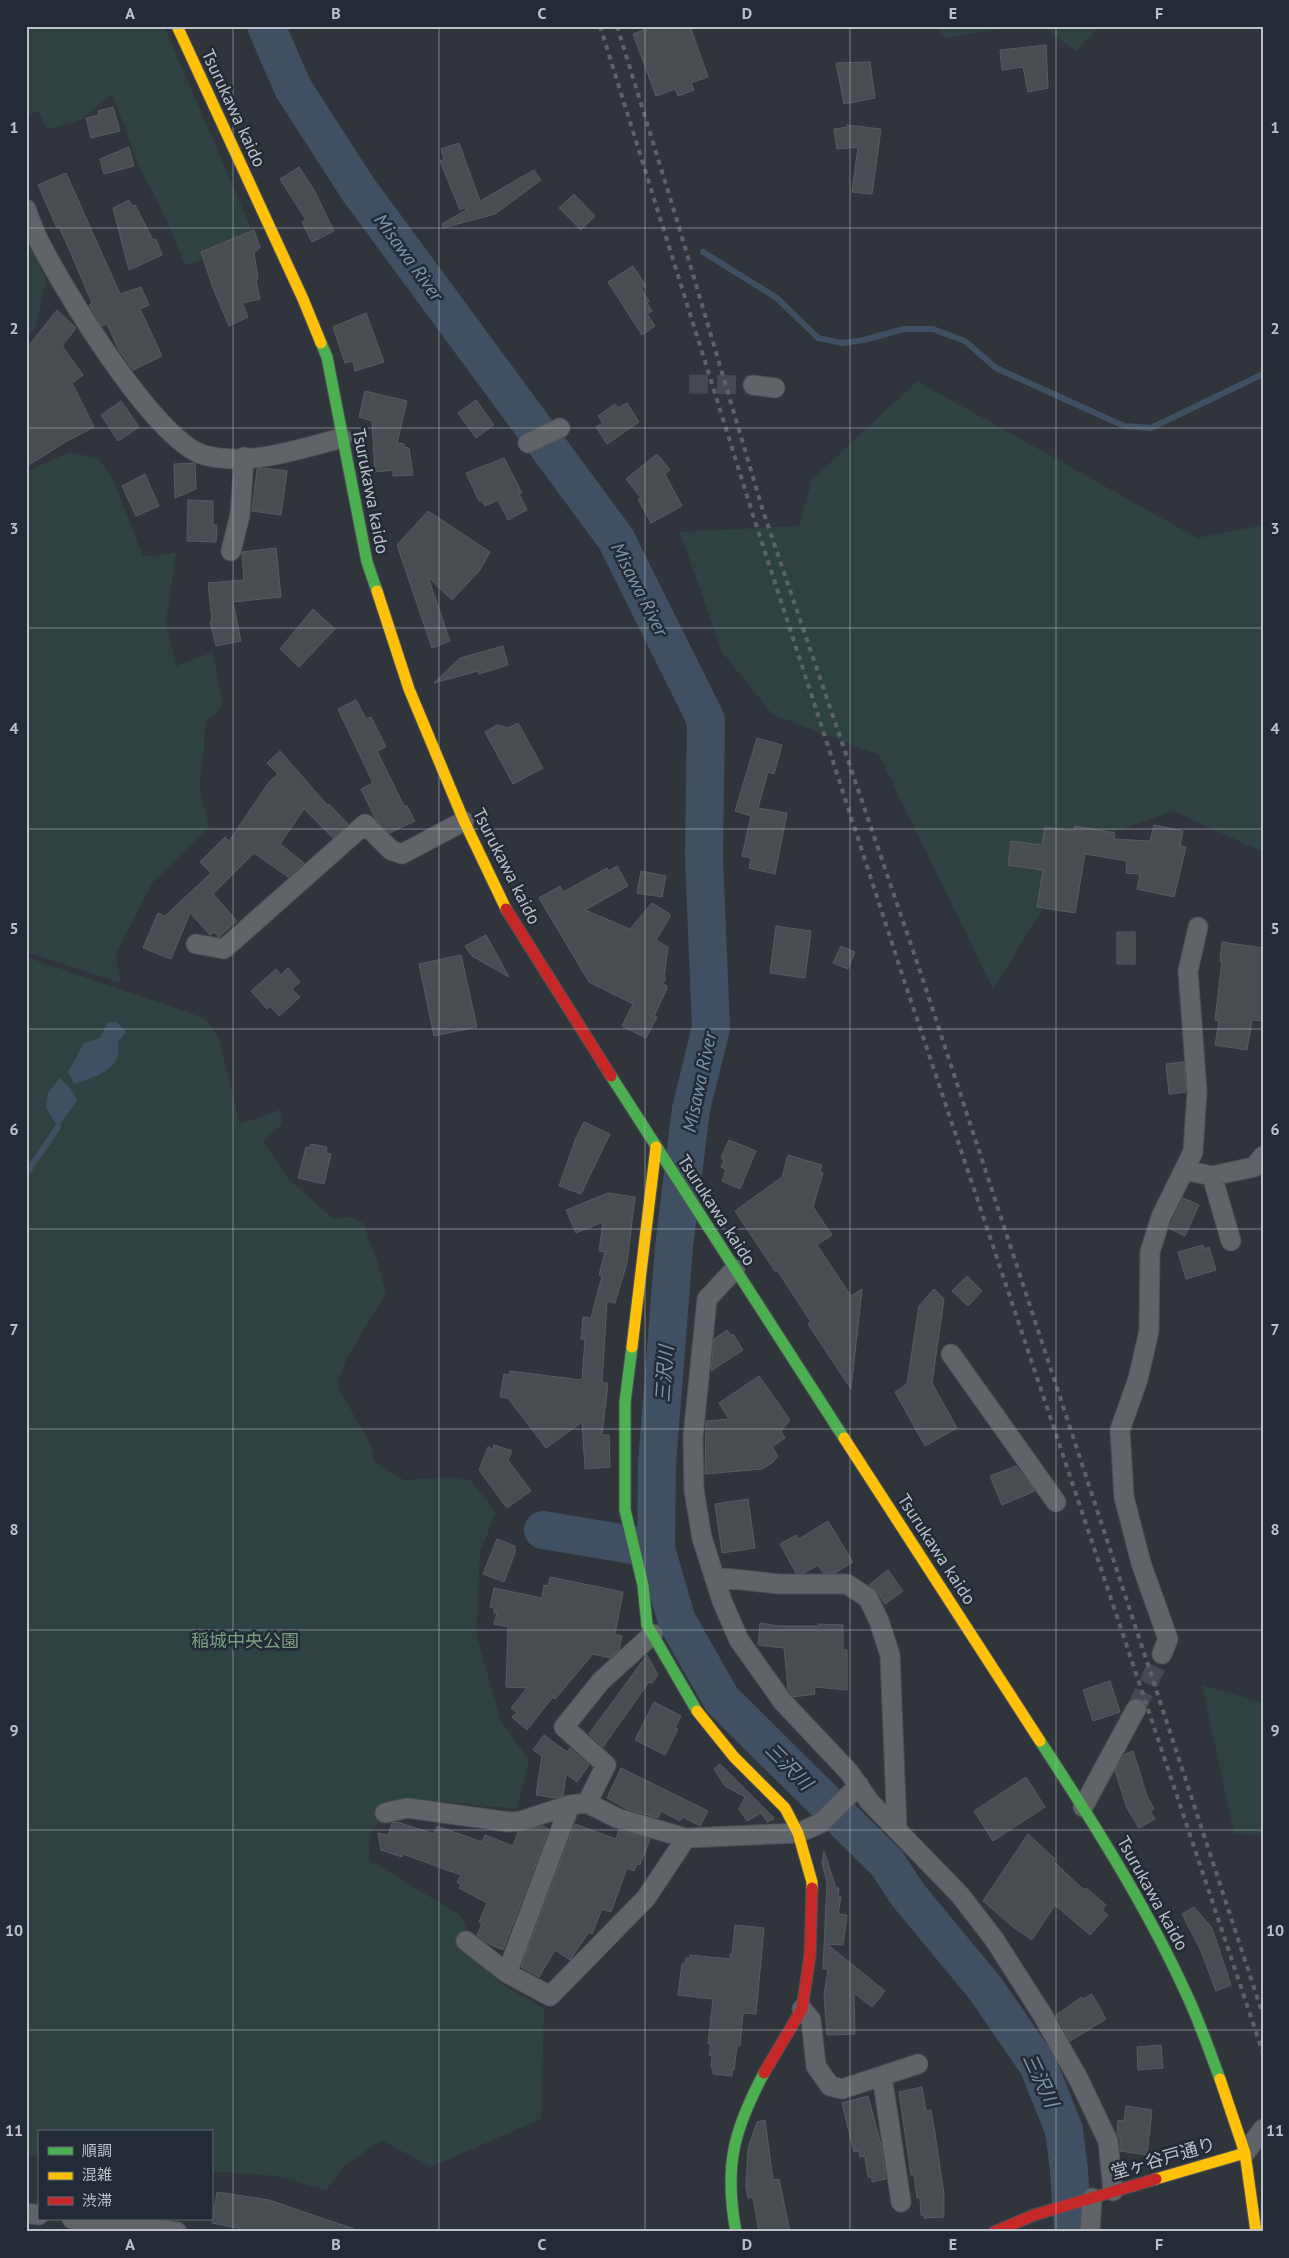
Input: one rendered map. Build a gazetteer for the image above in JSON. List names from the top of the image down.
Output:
{
  "streets": {
    "main road": ["Tsurukawa kaido", "堂ヶ谷戸通り"]
  },
  "crossings": [
    ["Tsurukawa kaido", "堂ヶ谷戸通り"]
  ],
  "water": ["Misawa River", "三沢川"],
  "parks": ["稲城中央公園"],
  "legend": ["順調", "混雑", "渋滞"],
  "grid": {
    "columns": [
      "A",
      "B",
      "C",
      "D",
      "E",
      "F"
    ],
    "rows": [
      "1",
      "2",
      "3",
      "4",
      "5",
      "6",
      "7",
      "8",
      "9",
      "10",
      "11"
    ]
  }
}
